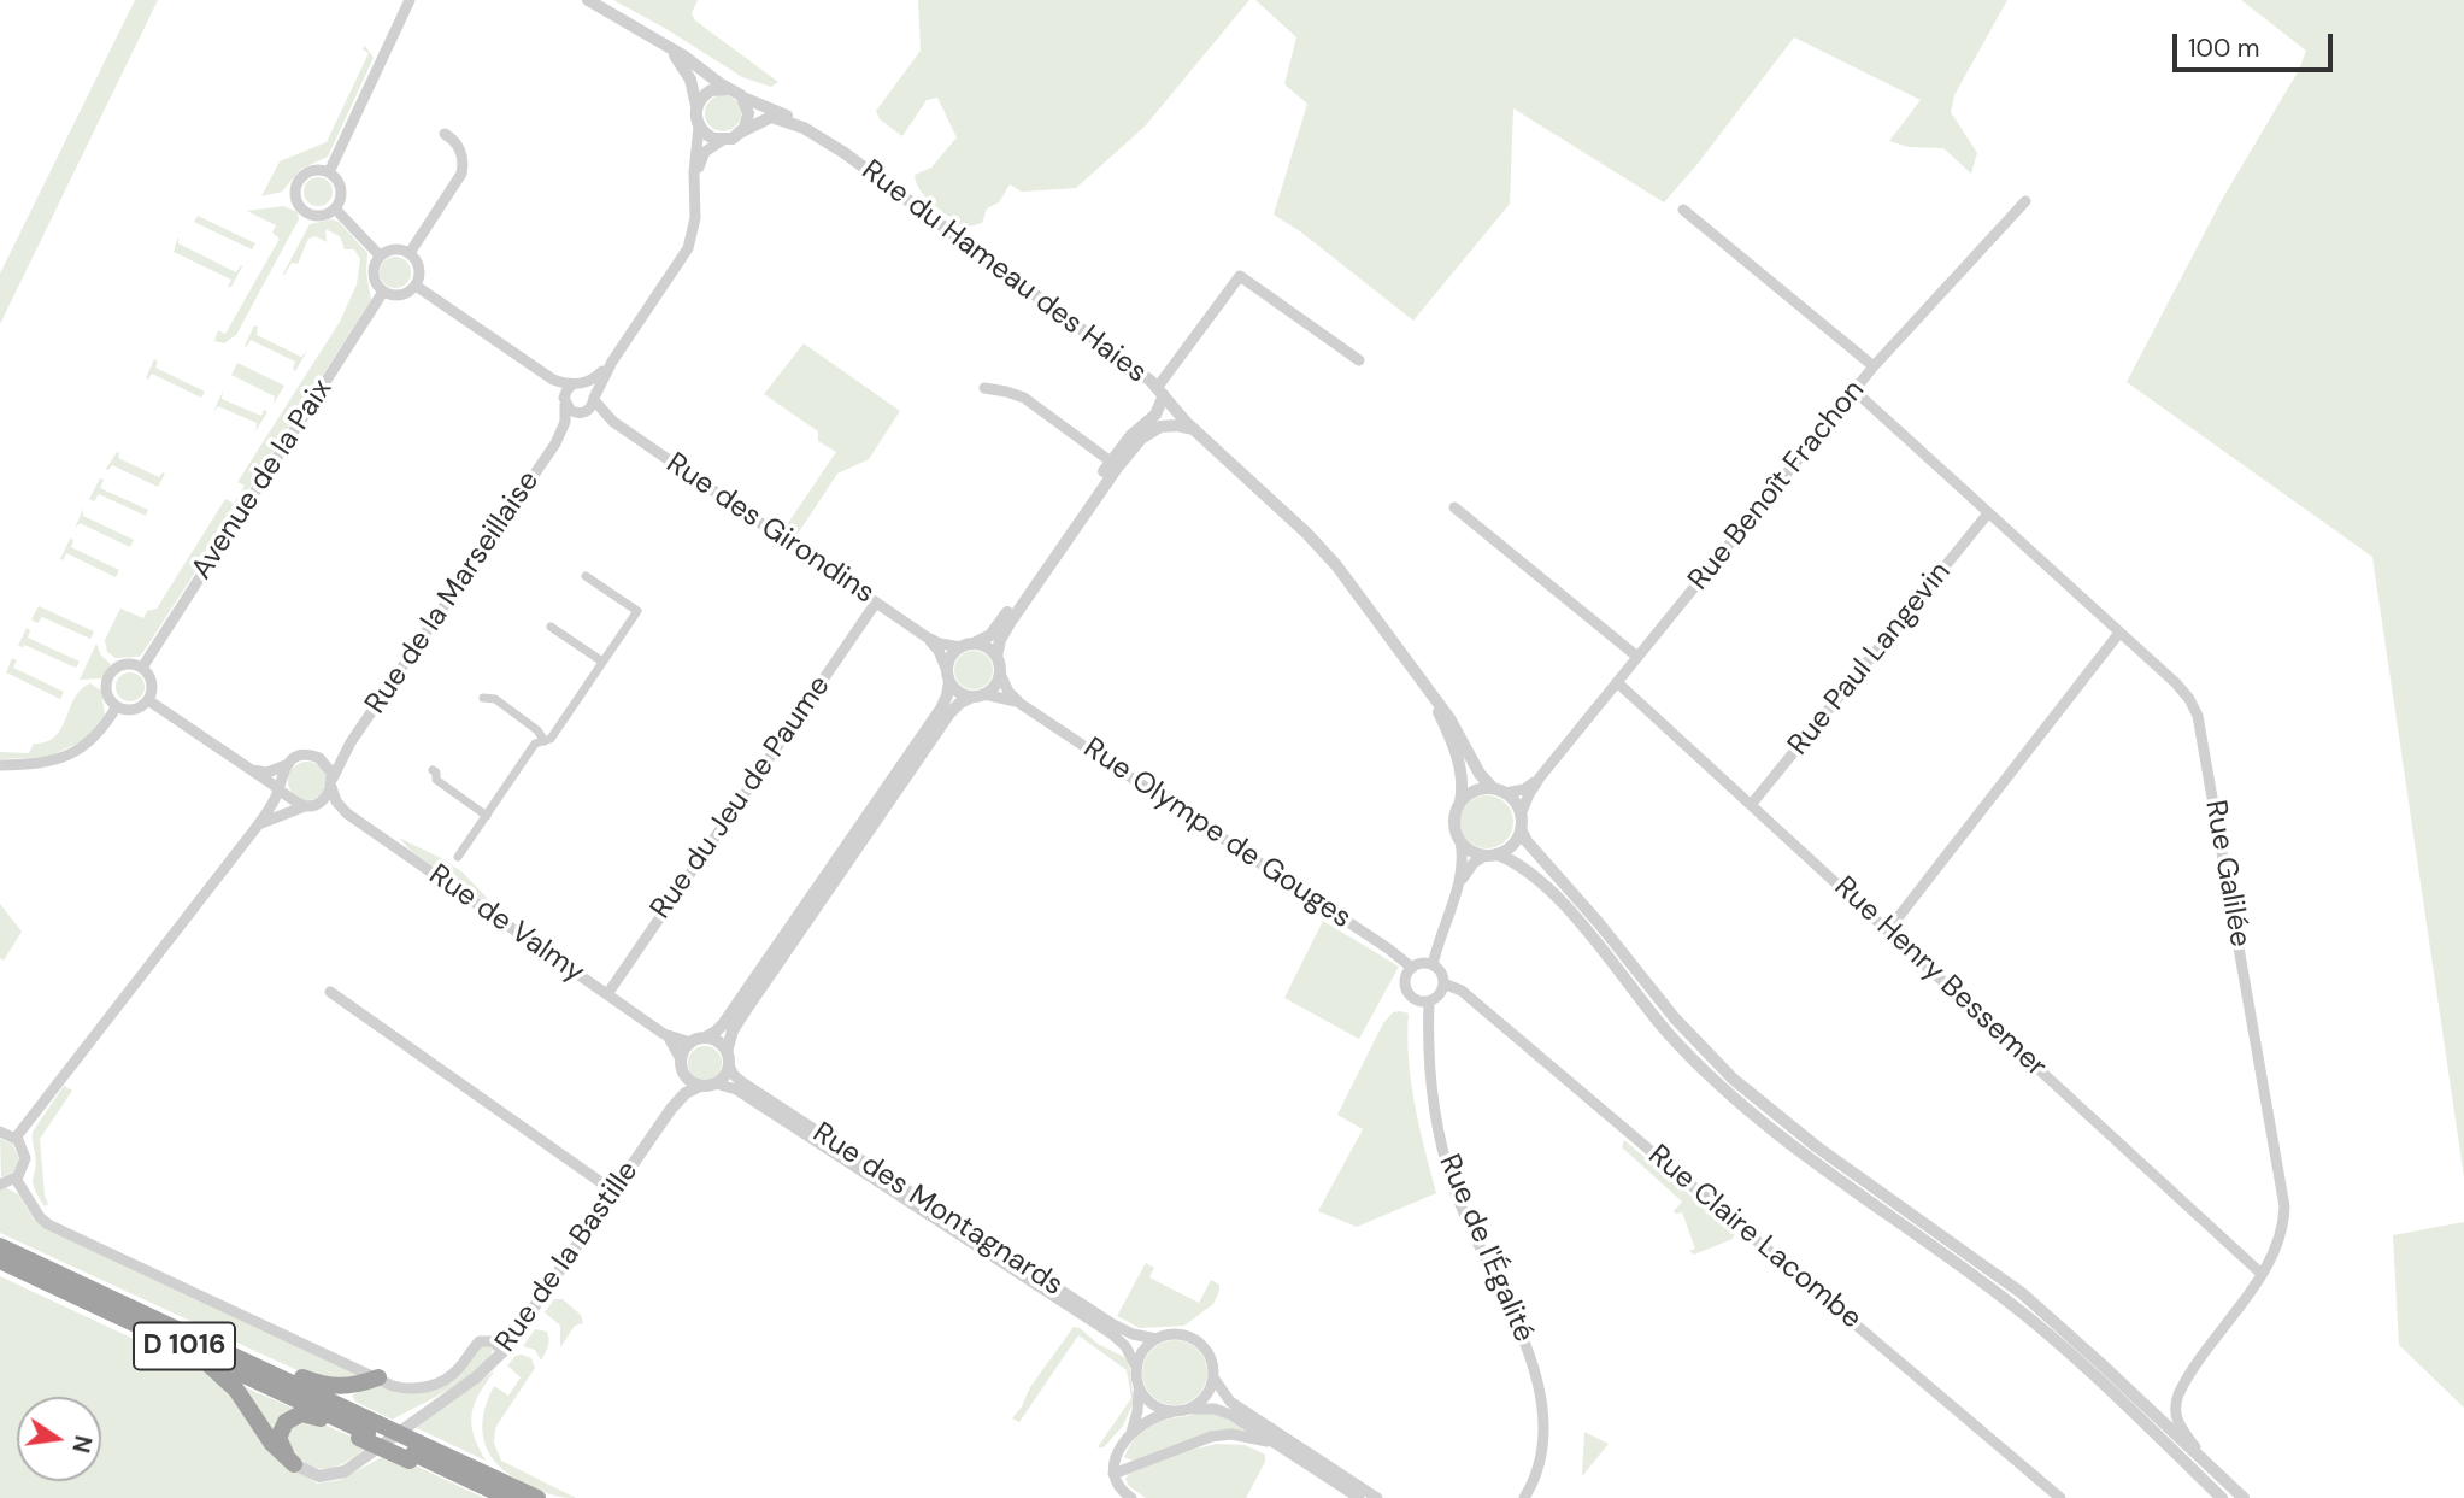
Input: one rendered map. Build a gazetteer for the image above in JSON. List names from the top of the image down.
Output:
{
  "streets": {
    "highway": ["D 1016"],
    "street": [
      "Rue du Hameau des Haies",
      "Avenue de la Paix",
      "Rue Benoît Frachon",
      "Rue des Girondins",
      "Rue de la Marseillaise",
      "Rue Paul Langevin",
      "Rue du Jeu de Paume",
      "Rue Olympe de Gouges",
      "Rue Galilée",
      "Rue de Valmy",
      "Rue Henry Bessemer",
      "Rue des Montagnards",
      "Rue Claire Lacombe",
      "Rue de l'Égalité",
      "Rue de la Bastille"
    ]
  },
  "crossings": [
    ["Rue du Hameau des Haies", "Rue Benoît Frachon"],
    ["Rue Benoît Frachon", "Rue Galilée"],
    ["Rue Benoît Frachon", "Rue Henry Bessemer"],
    ["Rue des Girondins", "Rue de la Marseillaise"],
    ["Rue des Girondins", "Rue du Jeu de Paume"],
    ["Rue des Girondins", "Rue Olympe de Gouges"],
    ["Rue de la Marseillaise", "Rue de Valmy"],
    ["Rue Paul Langevin", "Rue Galilée"],
    ["Rue Paul Langevin", "Rue Henry Bessemer"],
    ["Rue du Jeu de Paume", "Rue de Valmy"],
    ["Rue Olympe de Gouges", "Rue Claire Lacombe"],
    ["Rue Olympe de Gouges", "Rue de l'Égalité"],
    ["Rue Galilée", "Rue Henry Bessemer"],
    ["Rue de Valmy", "Rue des Montagnards"],
    ["Rue de Valmy", "Rue de la Bastille"],
    ["Rue des Montagnards", "Rue de la Bastille"],
    ["Rue Claire Lacombe", "Rue de l'Égalité"]
  ],
  "scale_bar": "100 m",
  "north": "right"
}
